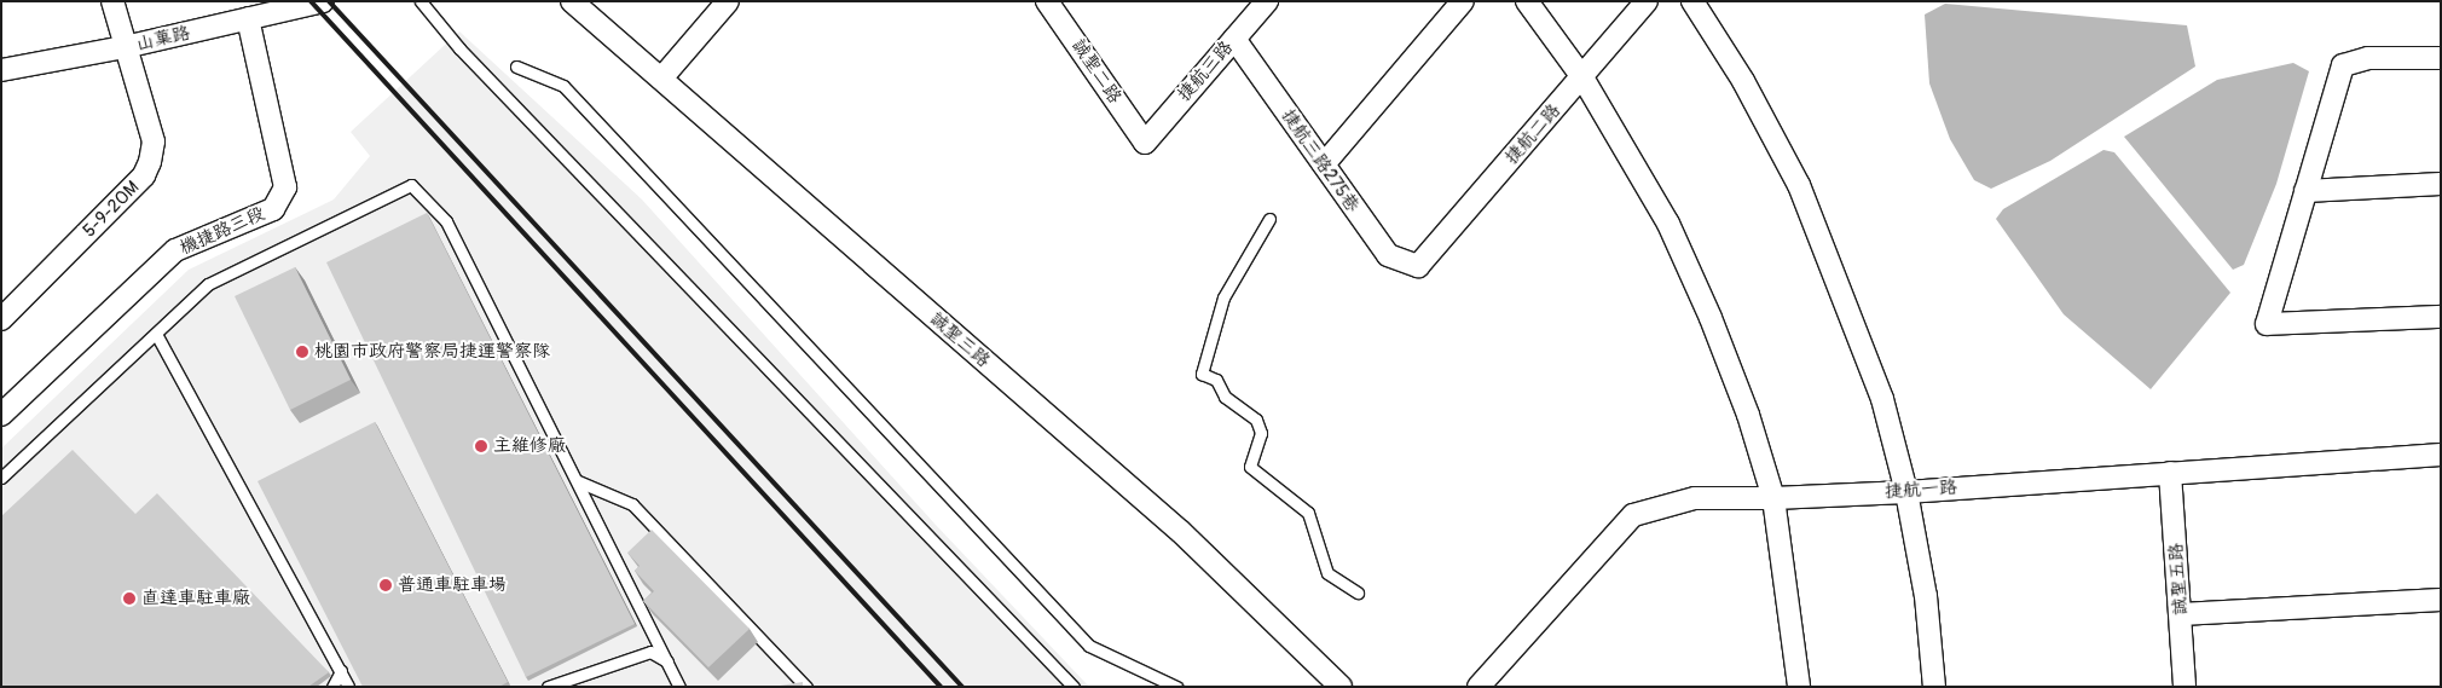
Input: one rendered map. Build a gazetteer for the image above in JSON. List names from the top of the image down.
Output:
{
  "streets": {
    "street": [
      "山菓路",
      "誠聖二路",
      "捷航三路",
      "捷航二路",
      "捷航三路275巷",
      "5-9-20M",
      "機捷路三段",
      "誠聖三路",
      "捷航一路",
      "誠聖五路"
    ]
  },
  "crossings": [
    ["山菓路", "5-9-20M"],
    ["山菓路", "機捷路三段"],
    ["誠聖二路", "捷航三路"],
    ["捷航三路", "捷航三路275巷"],
    ["捷航二路", "捷航三路275巷"],
    ["捷航一路", "誠聖五路"]
  ],
  "places": [
    "桃園市政府警察局捷運警察隊",
    "主維修廠",
    "普通車駐車場",
    "直達車駐車廠"
  ]
}
